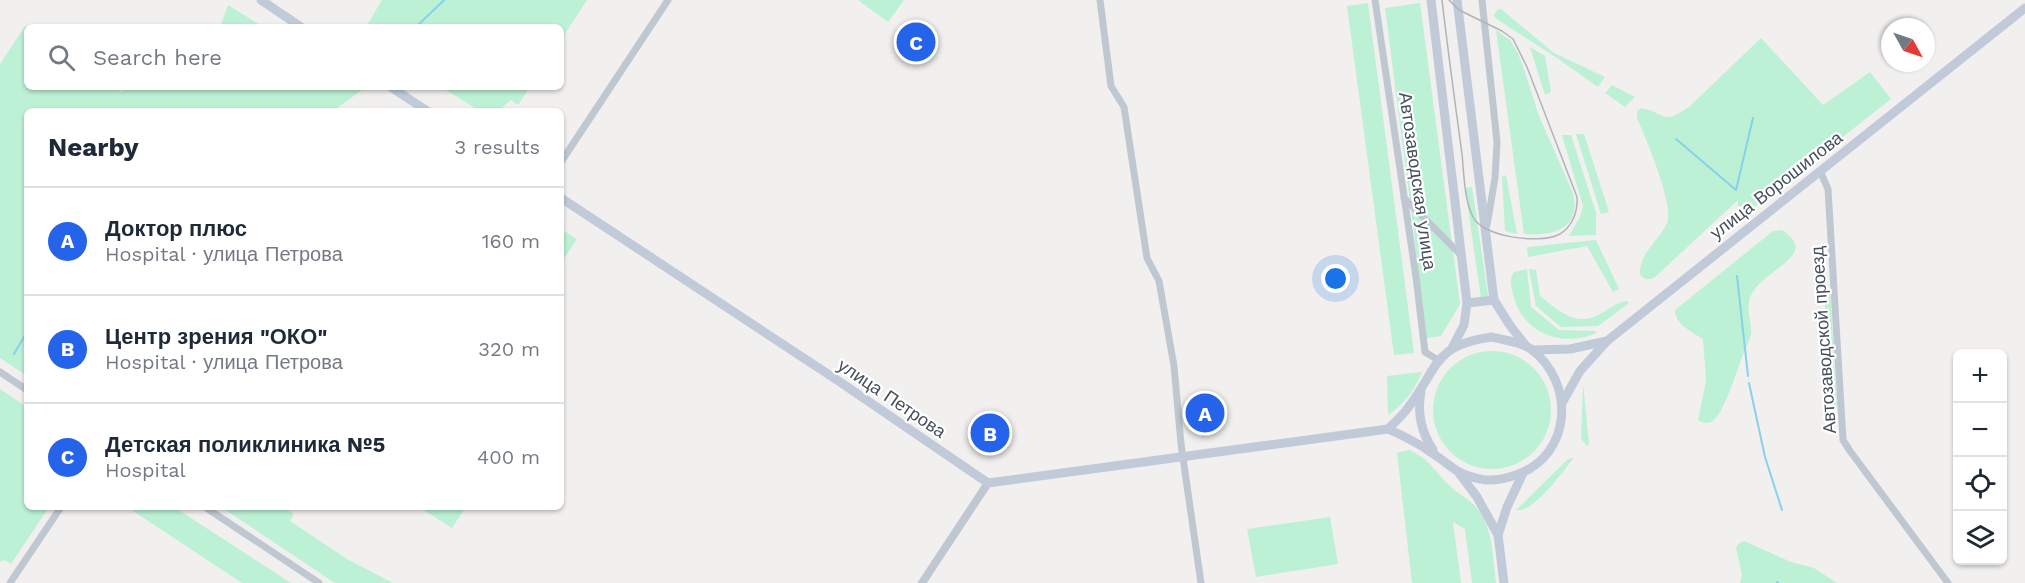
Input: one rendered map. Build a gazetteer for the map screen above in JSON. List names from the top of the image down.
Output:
{
  "streets": {
    "main road": ["Автозаводская улица", "улица Ворошилова", "улица Петрова"],
    "street": ["Автозаводской проезд"]
  },
  "crossings": [
    ["Автозаводская улица", "улица Ворошилова"],
    ["улица Ворошилова", "Автозаводской проезд"]
  ],
  "north": "bottom right",
  "page": {
    "pins": ["C", "A", "B"],
    "search": "Search here",
    "heading": ["Nearby", "3 results"],
    "list": [
      {
        "mark": "A",
        "name": "Доктор плюс",
        "note": "Hospital · улица Петрова",
        "value": "160 m"
      },
      {
        "mark": "B",
        "name": "Центр зрения \"ОКО\"",
        "note": "Hospital · улица Петрова",
        "value": "320 m"
      },
      {
        "mark": "C",
        "name": "Детская поликлиника №5",
        "note": "Hospital",
        "value": "400 m"
      }
    ],
    "map_buttons": ["+", "−"]
  }
}
